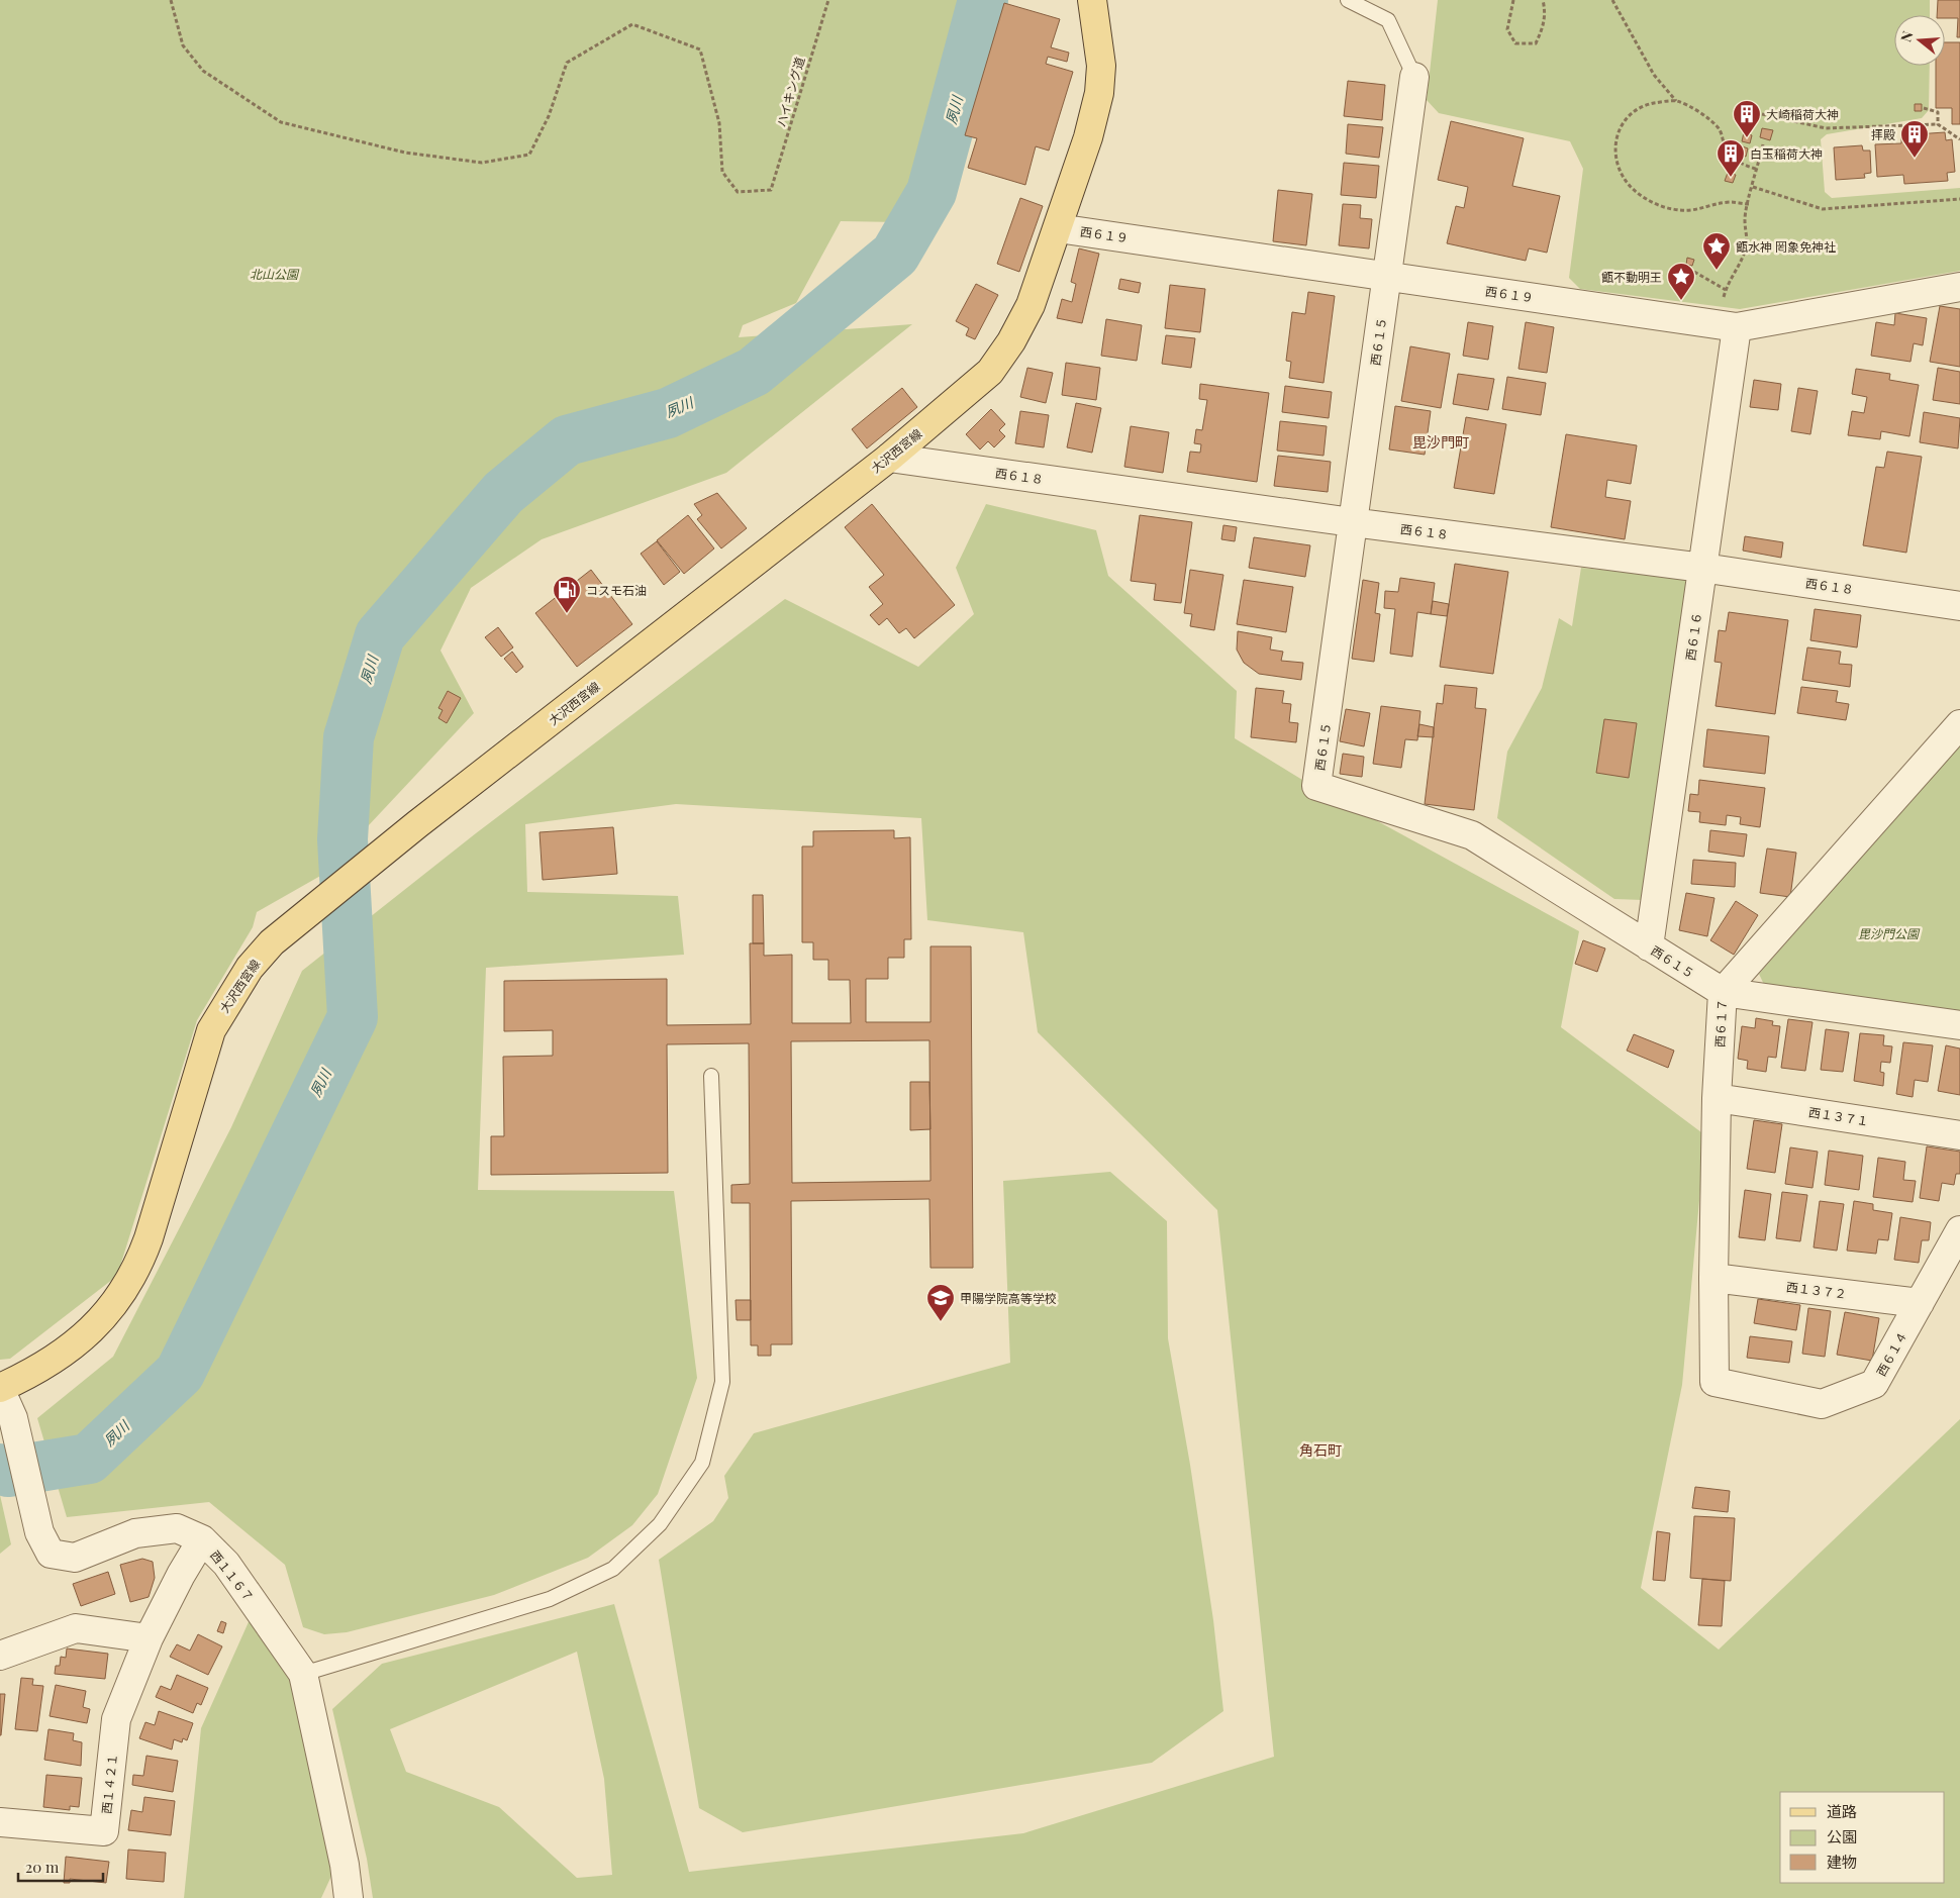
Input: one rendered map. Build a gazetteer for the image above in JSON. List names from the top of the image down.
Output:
{
  "streets": {
    "main road": ["大沢西宮線"],
    "street": [
      "西６１９",
      "西６１５",
      "西６１８",
      "西６１６",
      "西６１７",
      "西１３７１",
      "西１３７２",
      "西６１４",
      "西１１６７",
      "西１４２１"
    ],
    "path": ["ハイキング道"]
  },
  "crossings": [
    ["西６１９", "西６１５"],
    ["西６１９", "大沢西宮線"],
    ["西６１９", "西６１６"],
    ["西６１５", "西６１８"],
    ["西６１５", "西６１６"],
    ["西６１５", "西６１７"],
    ["大沢西宮線", "西６１８"],
    ["大沢西宮線", "西１１６７"],
    ["西６１８", "西６１６"],
    ["西６１７", "西１３７１"],
    ["西６１７", "西１３７２"],
    ["西６１７", "西６１４"],
    ["西１３７２", "西６１４"],
    ["西１１６７", "西１４２１"]
  ],
  "districts": ["毘沙門町", "角石町"],
  "water": ["夙川"],
  "parks": ["北山公園", "毘沙門公園"],
  "places": {
    "building": ["大崎稲荷大神", "拝殿", "白玉稲荷大神"],
    "place": ["甑水神 罔象免神社", "甑不動明王"],
    "fuel station": ["コスモ石油"],
    "school or university": ["甲陽学院高等学校"]
  },
  "legend": ["道路", "公園", "建物"],
  "scale_bar": "20 m",
  "north": "left"
}
